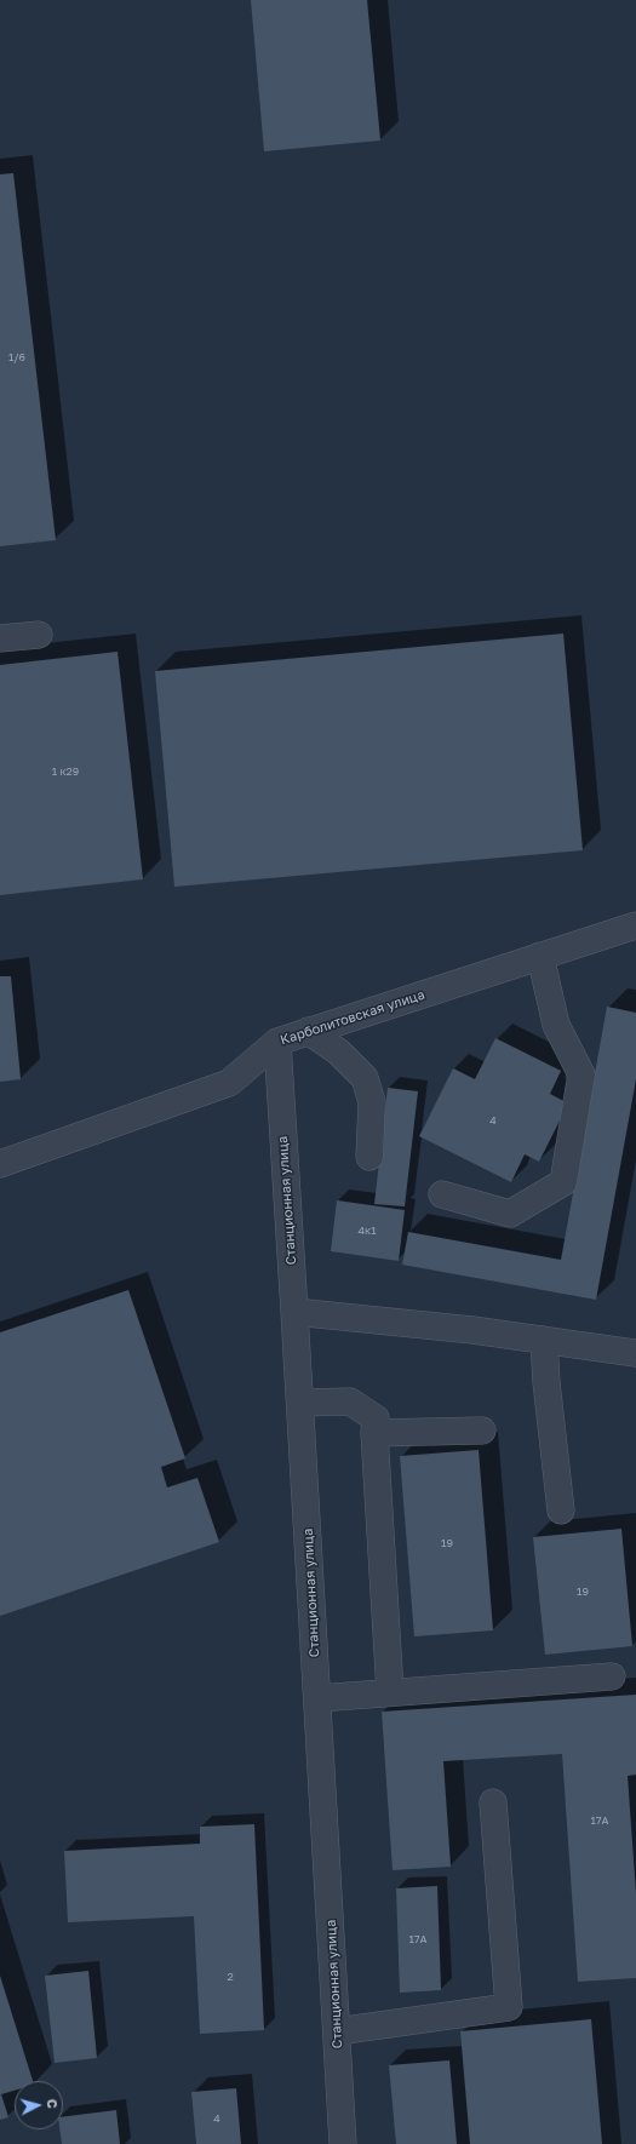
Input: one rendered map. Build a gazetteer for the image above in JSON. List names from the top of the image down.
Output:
{
  "streets": {
    "street": ["Карболитовская улица", "Станционная улица"]
  },
  "crossings": [
    ["Карболитовская улица", "Станционная улица"]
  ],
  "house_numbers": [
    "1/6",
    "1 к29",
    "4",
    "4к1",
    "19",
    "19",
    "17А",
    "17А",
    "2",
    "4"
  ],
  "north": "right"
}
